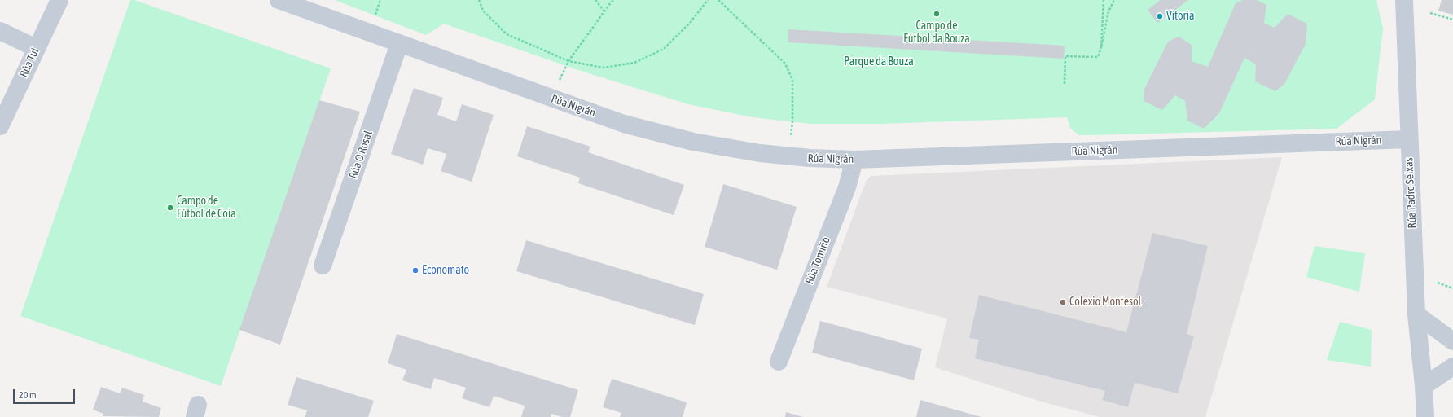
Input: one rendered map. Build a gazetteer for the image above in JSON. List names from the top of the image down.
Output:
{
  "streets": {
    "street": [
      "Rúa Tui",
      "Rúa Nigrán",
      "Rúa O Rosal",
      "Rúa Padre Seixas",
      "Rúa Tomiño"
    ]
  },
  "crossings": [
    ["Rúa Nigrán", "Rúa O Rosal"],
    ["Rúa Nigrán", "Rúa Padre Seixas"],
    ["Rúa Nigrán", "Rúa Tomiño"]
  ],
  "parks": ["Parque da Bouza"],
  "places": [
    "Campo de Fútbol da Bouza",
    "Vitoria",
    "Campo de Fútbol de Coia",
    "Economato",
    "Colexio Montesol"
  ],
  "scale_bar": "20 m"
}
